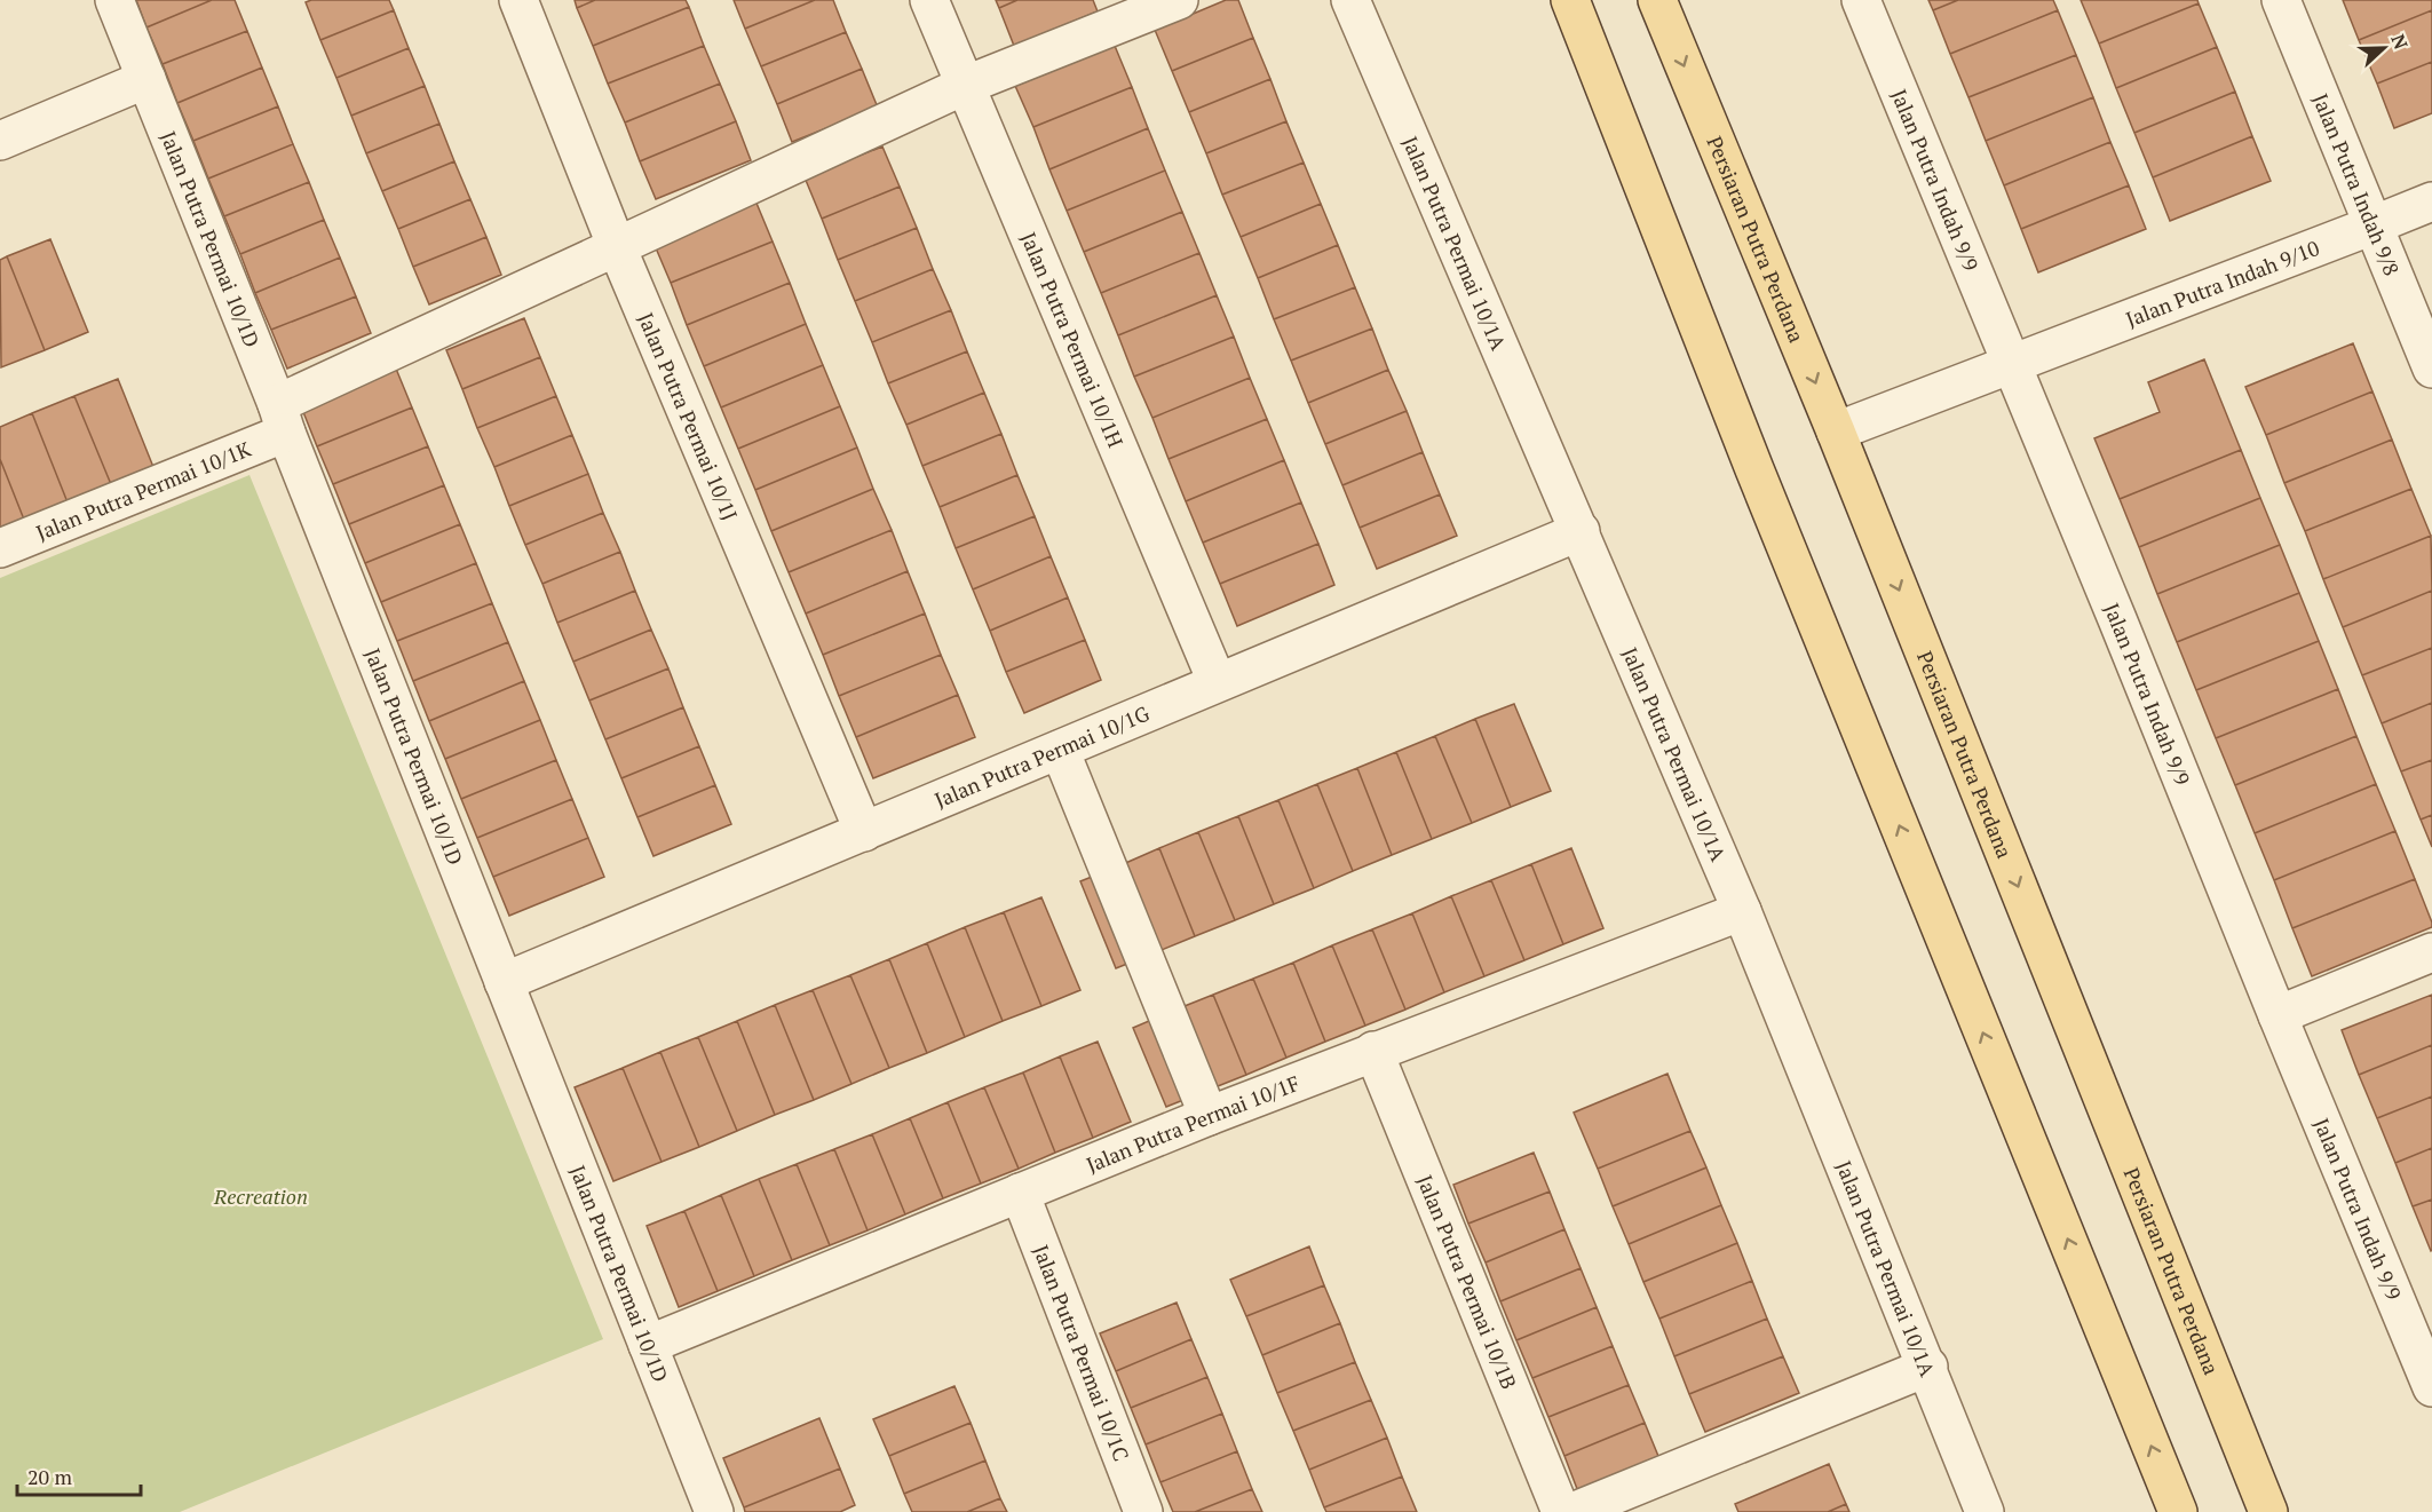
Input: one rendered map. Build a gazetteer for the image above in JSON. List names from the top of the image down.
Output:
{
  "streets": {
    "main road": ["Persiaran Putra Perdana"],
    "street": [
      "Jalan Putra Indah 9/9",
      "Jalan Putra Indah 9/8",
      "Jalan Putra Permai 10/1D",
      "Jalan Putra Permai 10/1A",
      "Jalan Putra Indah 9/10",
      "Jalan Putra Permai 10/1H",
      "Jalan Putra Permai 10/1J",
      "Jalan Putra Permai 10/1K",
      "Jalan Putra Permai 10/1G",
      "Jalan Putra Permai 10/1F",
      "Jalan Putra Permai 10/1B",
      "Jalan Putra Permai 10/1C"
    ]
  },
  "crossings": [
    ["Jalan Putra Indah 9/9", "Jalan Putra Indah 9/10"],
    ["Jalan Putra Indah 9/8", "Jalan Putra Indah 9/10"],
    ["Jalan Putra Permai 10/1D", "Jalan Putra Permai 10/1K"],
    ["Jalan Putra Permai 10/1D", "Jalan Putra Permai 10/1G"],
    ["Jalan Putra Permai 10/1D", "Jalan Putra Permai 10/1F"],
    ["Persiaran Putra Perdana", "Jalan Putra Indah 9/10"],
    ["Jalan Putra Permai 10/1A", "Jalan Putra Permai 10/1G"],
    ["Jalan Putra Permai 10/1A", "Jalan Putra Permai 10/1F"],
    ["Jalan Putra Permai 10/1H", "Jalan Putra Permai 10/1K"],
    ["Jalan Putra Permai 10/1H", "Jalan Putra Permai 10/1G"],
    ["Jalan Putra Permai 10/1J", "Jalan Putra Permai 10/1K"],
    ["Jalan Putra Permai 10/1J", "Jalan Putra Permai 10/1G"],
    ["Jalan Putra Permai 10/1F", "Jalan Putra Permai 10/1B"],
    ["Jalan Putra Permai 10/1F", "Jalan Putra Permai 10/1C"]
  ],
  "parks": ["Recreation"],
  "scale_bar": "20 m",
  "north": "right"
}
